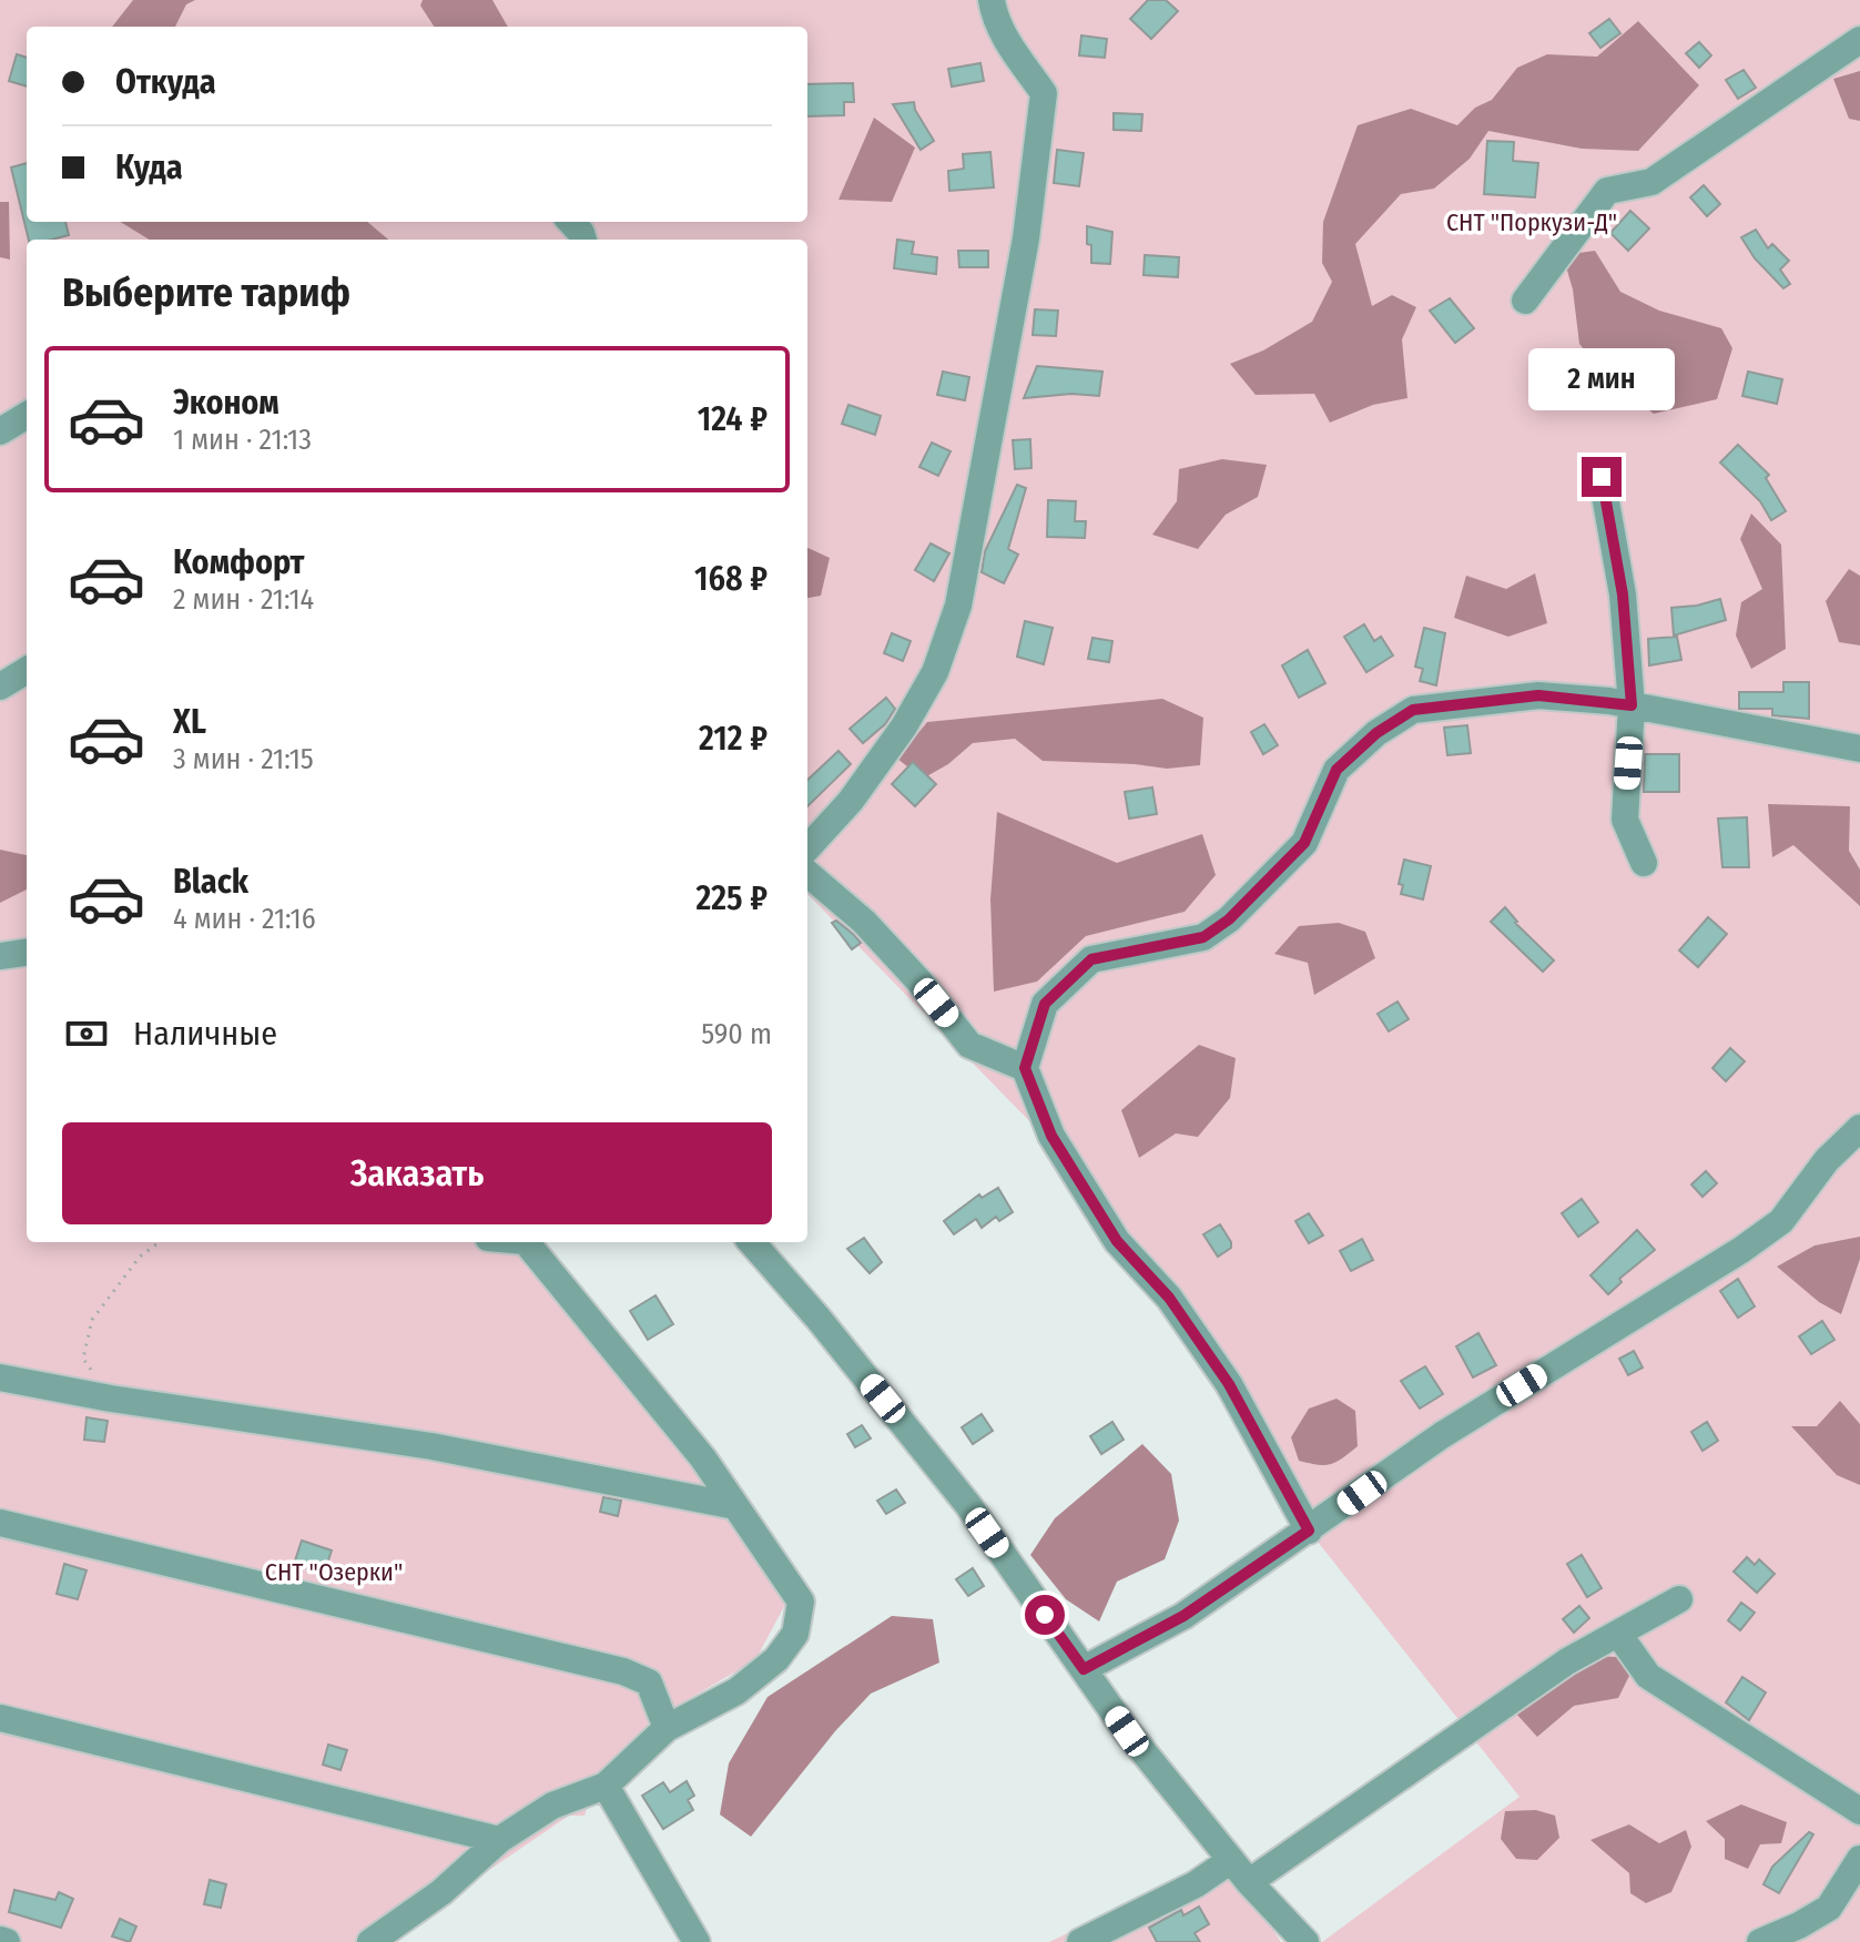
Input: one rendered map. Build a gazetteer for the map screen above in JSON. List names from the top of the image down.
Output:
{
  "parks": ["СНТ \"Поркузи-Д\"", "СНТ \"Озерки\""],
  "page": {
    "banner": ["Откуда", "Куда"],
    "heading": "Выберите тариф",
    "list": [
      {
        "name": "Эконом",
        "note": "1 мин · 21:13",
        "value": "124 ₽"
      },
      {
        "name": "Комфорт",
        "note": "2 мин · 21:14",
        "value": "168 ₽"
      },
      {
        "name": "XL",
        "note": "3 мин · 21:15",
        "value": "212 ₽"
      },
      {
        "name": "Black",
        "note": "4 мин · 21:16",
        "value": "225 ₽"
      }
    ],
    "bubble": "2 мин",
    "pay": ["Наличные", "590 m"],
    "buttons": "Заказать"
  }
}
